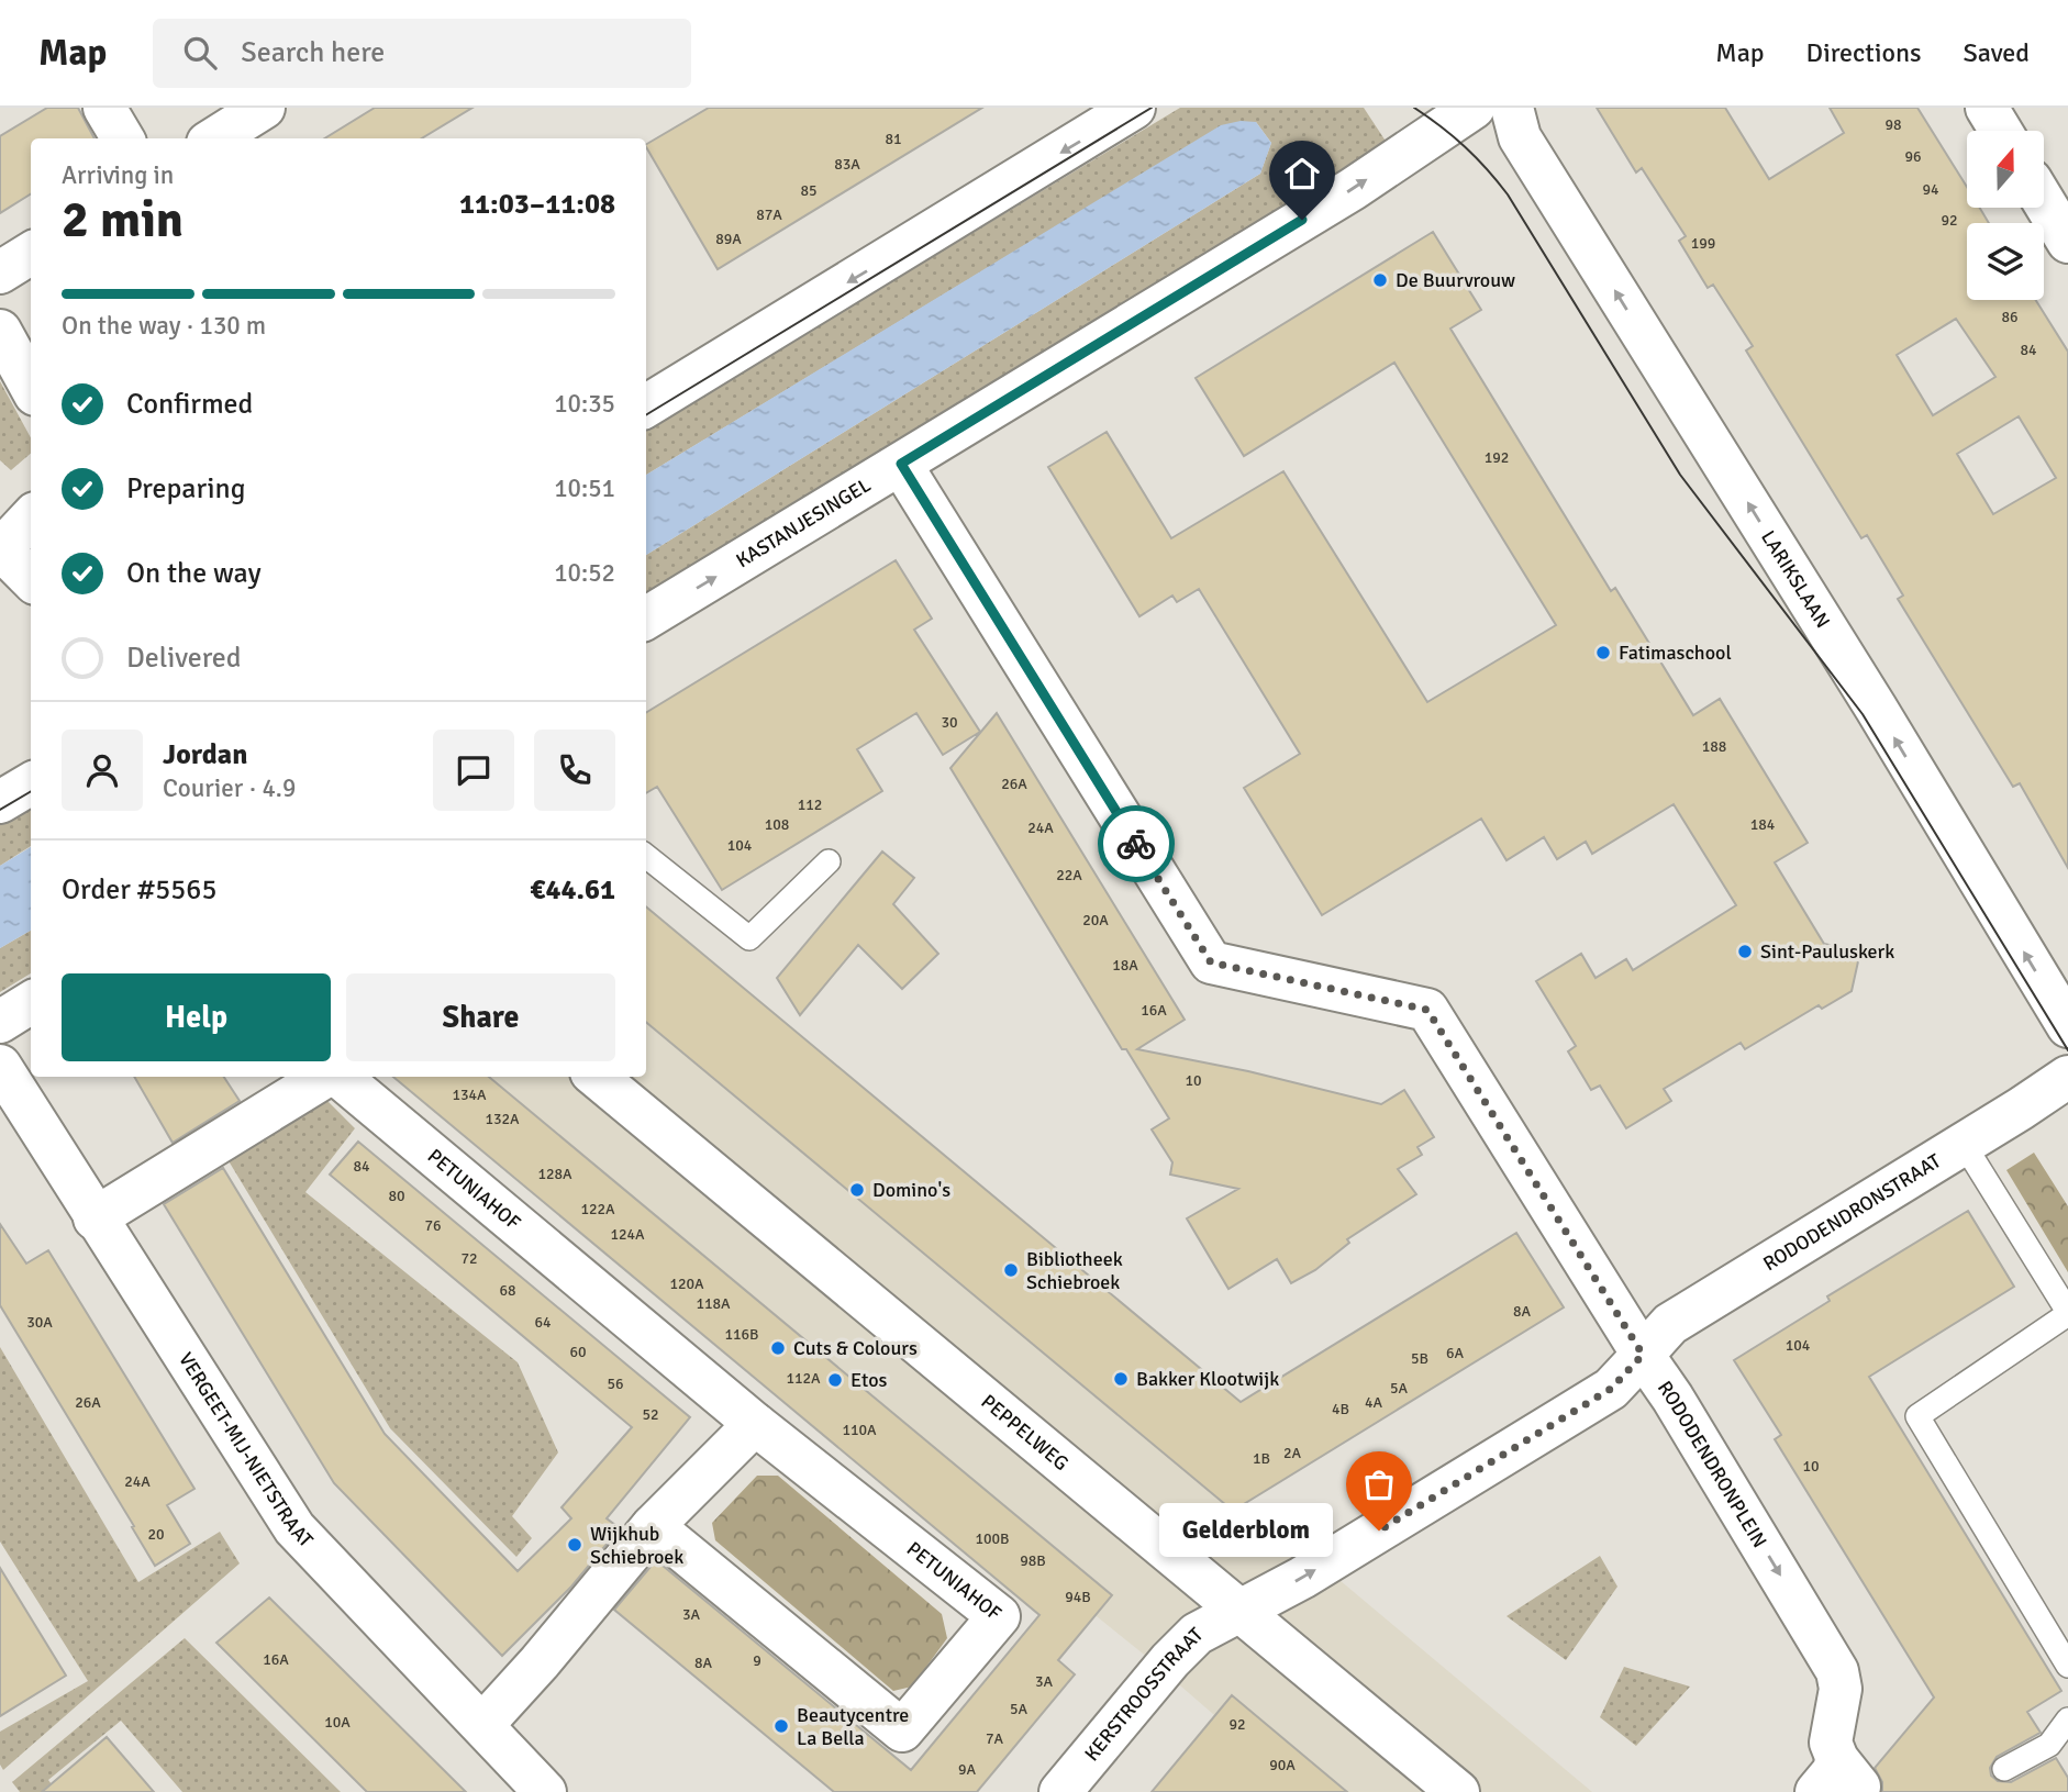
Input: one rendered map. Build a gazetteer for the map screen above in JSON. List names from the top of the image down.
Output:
{
  "streets": {
    "street": [
      "KASTANJESINGEL",
      "LARIKSLAAN",
      "PETUNIAHOF",
      "RODODENDRONSTRAAT",
      "PEPPELWEG",
      "VERGEET-MIJ-NIETSTRAAT",
      "RODODENDRONPLEIN",
      "KERSTROOSSTRAAT"
    ]
  },
  "crossings": [
    ["KASTANJESINGEL", "LARIKSLAAN"],
    ["KASTANJESINGEL", "RODODENDRONPLEIN"],
    ["PETUNIAHOF", "VERGEET-MIJ-NIETSTRAAT"],
    ["RODODENDRONSTRAAT", "RODODENDRONPLEIN"],
    ["PEPPELWEG", "KERSTROOSSTRAAT"]
  ],
  "one_way": ["LARIKSLAAN"],
  "places": [
    "De Buurvrouw",
    "Fatimaschool",
    "Sint-Pauluskerk",
    "Domino's",
    "Bibliotheek Schiebroek",
    "Cuts & Colours",
    "Bakker Klootwijk",
    "Etos",
    "Gelderblom",
    "Wijkhub Schiebroek",
    "Beautycentre La Bella"
  ],
  "house_numbers": [
    "98",
    "81",
    "96",
    "83A",
    "94",
    "85",
    "87A",
    "92",
    "89A",
    "199",
    "86",
    "84",
    "192",
    "30",
    "188",
    "26A",
    "112",
    "108",
    "184",
    "24A",
    "104",
    "22A",
    "20A",
    "18A",
    "16A",
    "10",
    "134A",
    "132A",
    "84",
    "128A",
    "80",
    "122A",
    "76",
    "124A",
    "72",
    "120A",
    "68",
    "118A",
    "8A",
    "30A",
    "64",
    "116B",
    "104",
    "60",
    "6A",
    "5B",
    "112A",
    "56",
    "5A",
    "26A",
    "4A",
    "4B",
    "52",
    "110A",
    "2A",
    "1B",
    "10",
    "24A",
    "20",
    "100B",
    "98B",
    "94B",
    "3A",
    "16A",
    "9",
    "8A",
    "3A",
    "5A",
    "10A",
    "92",
    "7A",
    "90A",
    "9A"
  ],
  "north": "top",
  "page": {
    "header": "Map",
    "search": "Search here",
    "nav": ["Map", "Directions", "Saved"],
    "heading": ["2 min", "Arriving in", "11:03–11:08"],
    "panel": [
      "Jordan",
      "Courier · 4.9",
      "Order #5565",
      "€44.61"
    ],
    "bar": "On the way · 130 m",
    "list": [
      ["Confirmed", "10:35"],
      ["Preparing", "10:51"],
      ["On the way", "10:52"],
      "Delivered"
    ],
    "buttons": ["Help", "Share"],
    "bubble": "Gelderblom"
  }
}
